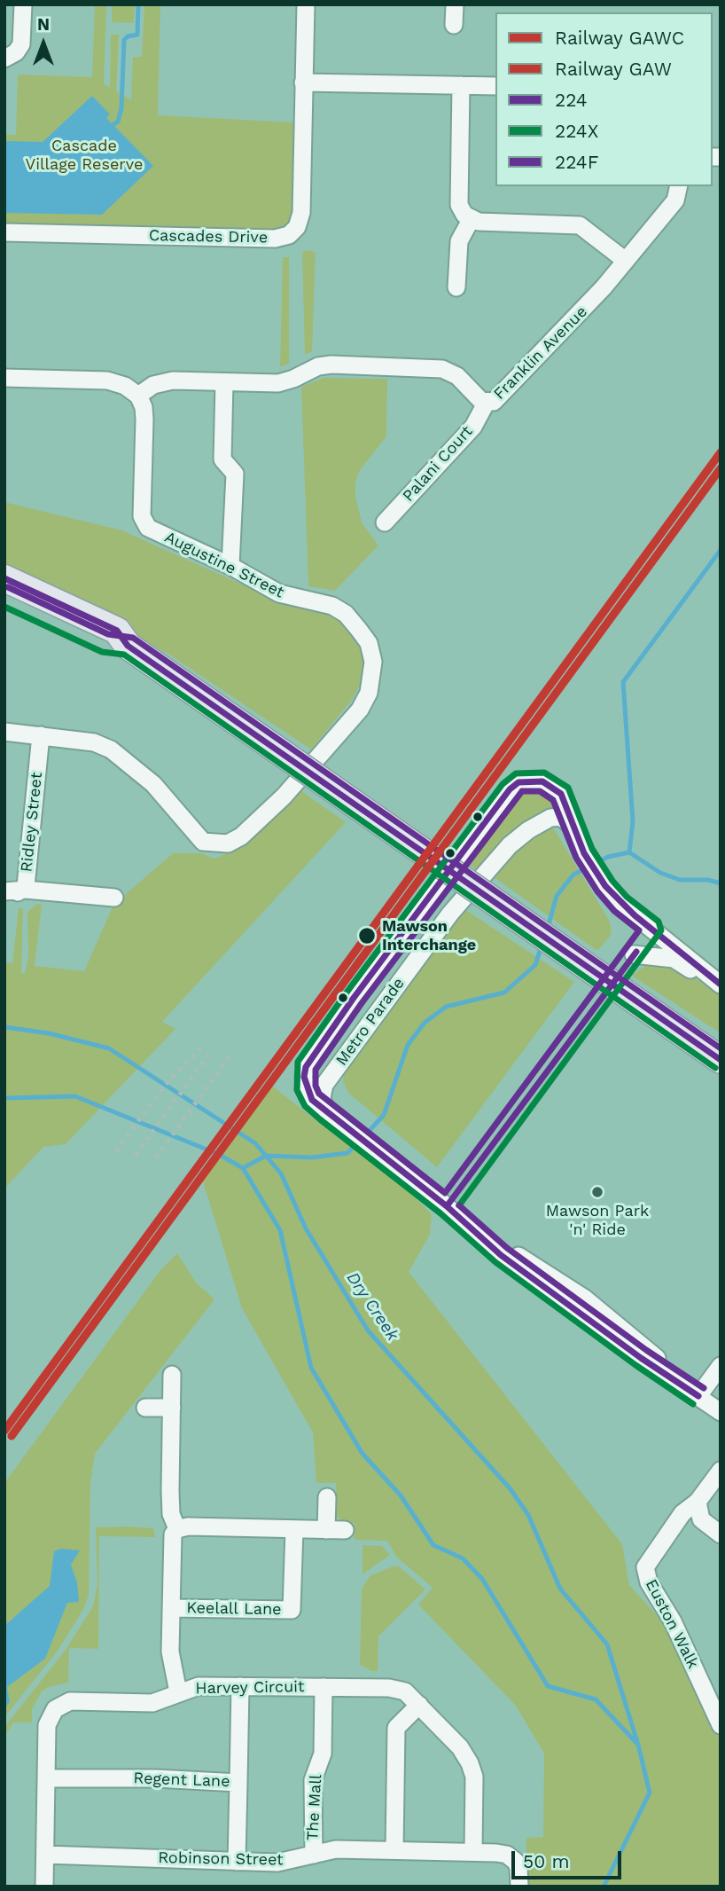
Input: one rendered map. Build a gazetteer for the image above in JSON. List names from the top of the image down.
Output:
{
  "streets": {
    "street": [
      "Cascades Drive",
      "Franklin Avenue",
      "Palani Court",
      "Augustine Street",
      "Ridley Street",
      "Metro Parade",
      "Keelall Lane",
      "Euston Walk",
      "Harvey Circuit",
      "Regent Lane",
      "The Mall",
      "Robinson Street"
    ]
  },
  "crossings": [
    ["Franklin Avenue", "Palani Court"],
    ["Franklin Avenue", "Augustine Street"],
    ["Augustine Street", "Ridley Street"],
    ["Harvey Circuit", "Regent Lane"],
    ["Harvey Circuit", "The Mall"],
    ["Harvey Circuit", "Robinson Street"],
    ["Regent Lane", "Robinson Street"],
    ["The Mall", "Robinson Street"]
  ],
  "water": ["Dry Creek"],
  "parks": ["Cascade Village Reserve"],
  "places": ["Mawson Interchange", "Mawson Park 'n' Ride"],
  "lines": [
    "rail line GAWC",
    "rail line GAW",
    "transit line 224",
    "transit line 224F",
    "transit line 224X"
  ],
  "legend": [
    "Railway GAWC",
    "Railway GAW",
    "224",
    "224X",
    "224F"
  ],
  "scale_bar": "50 m",
  "north": "top"
}
